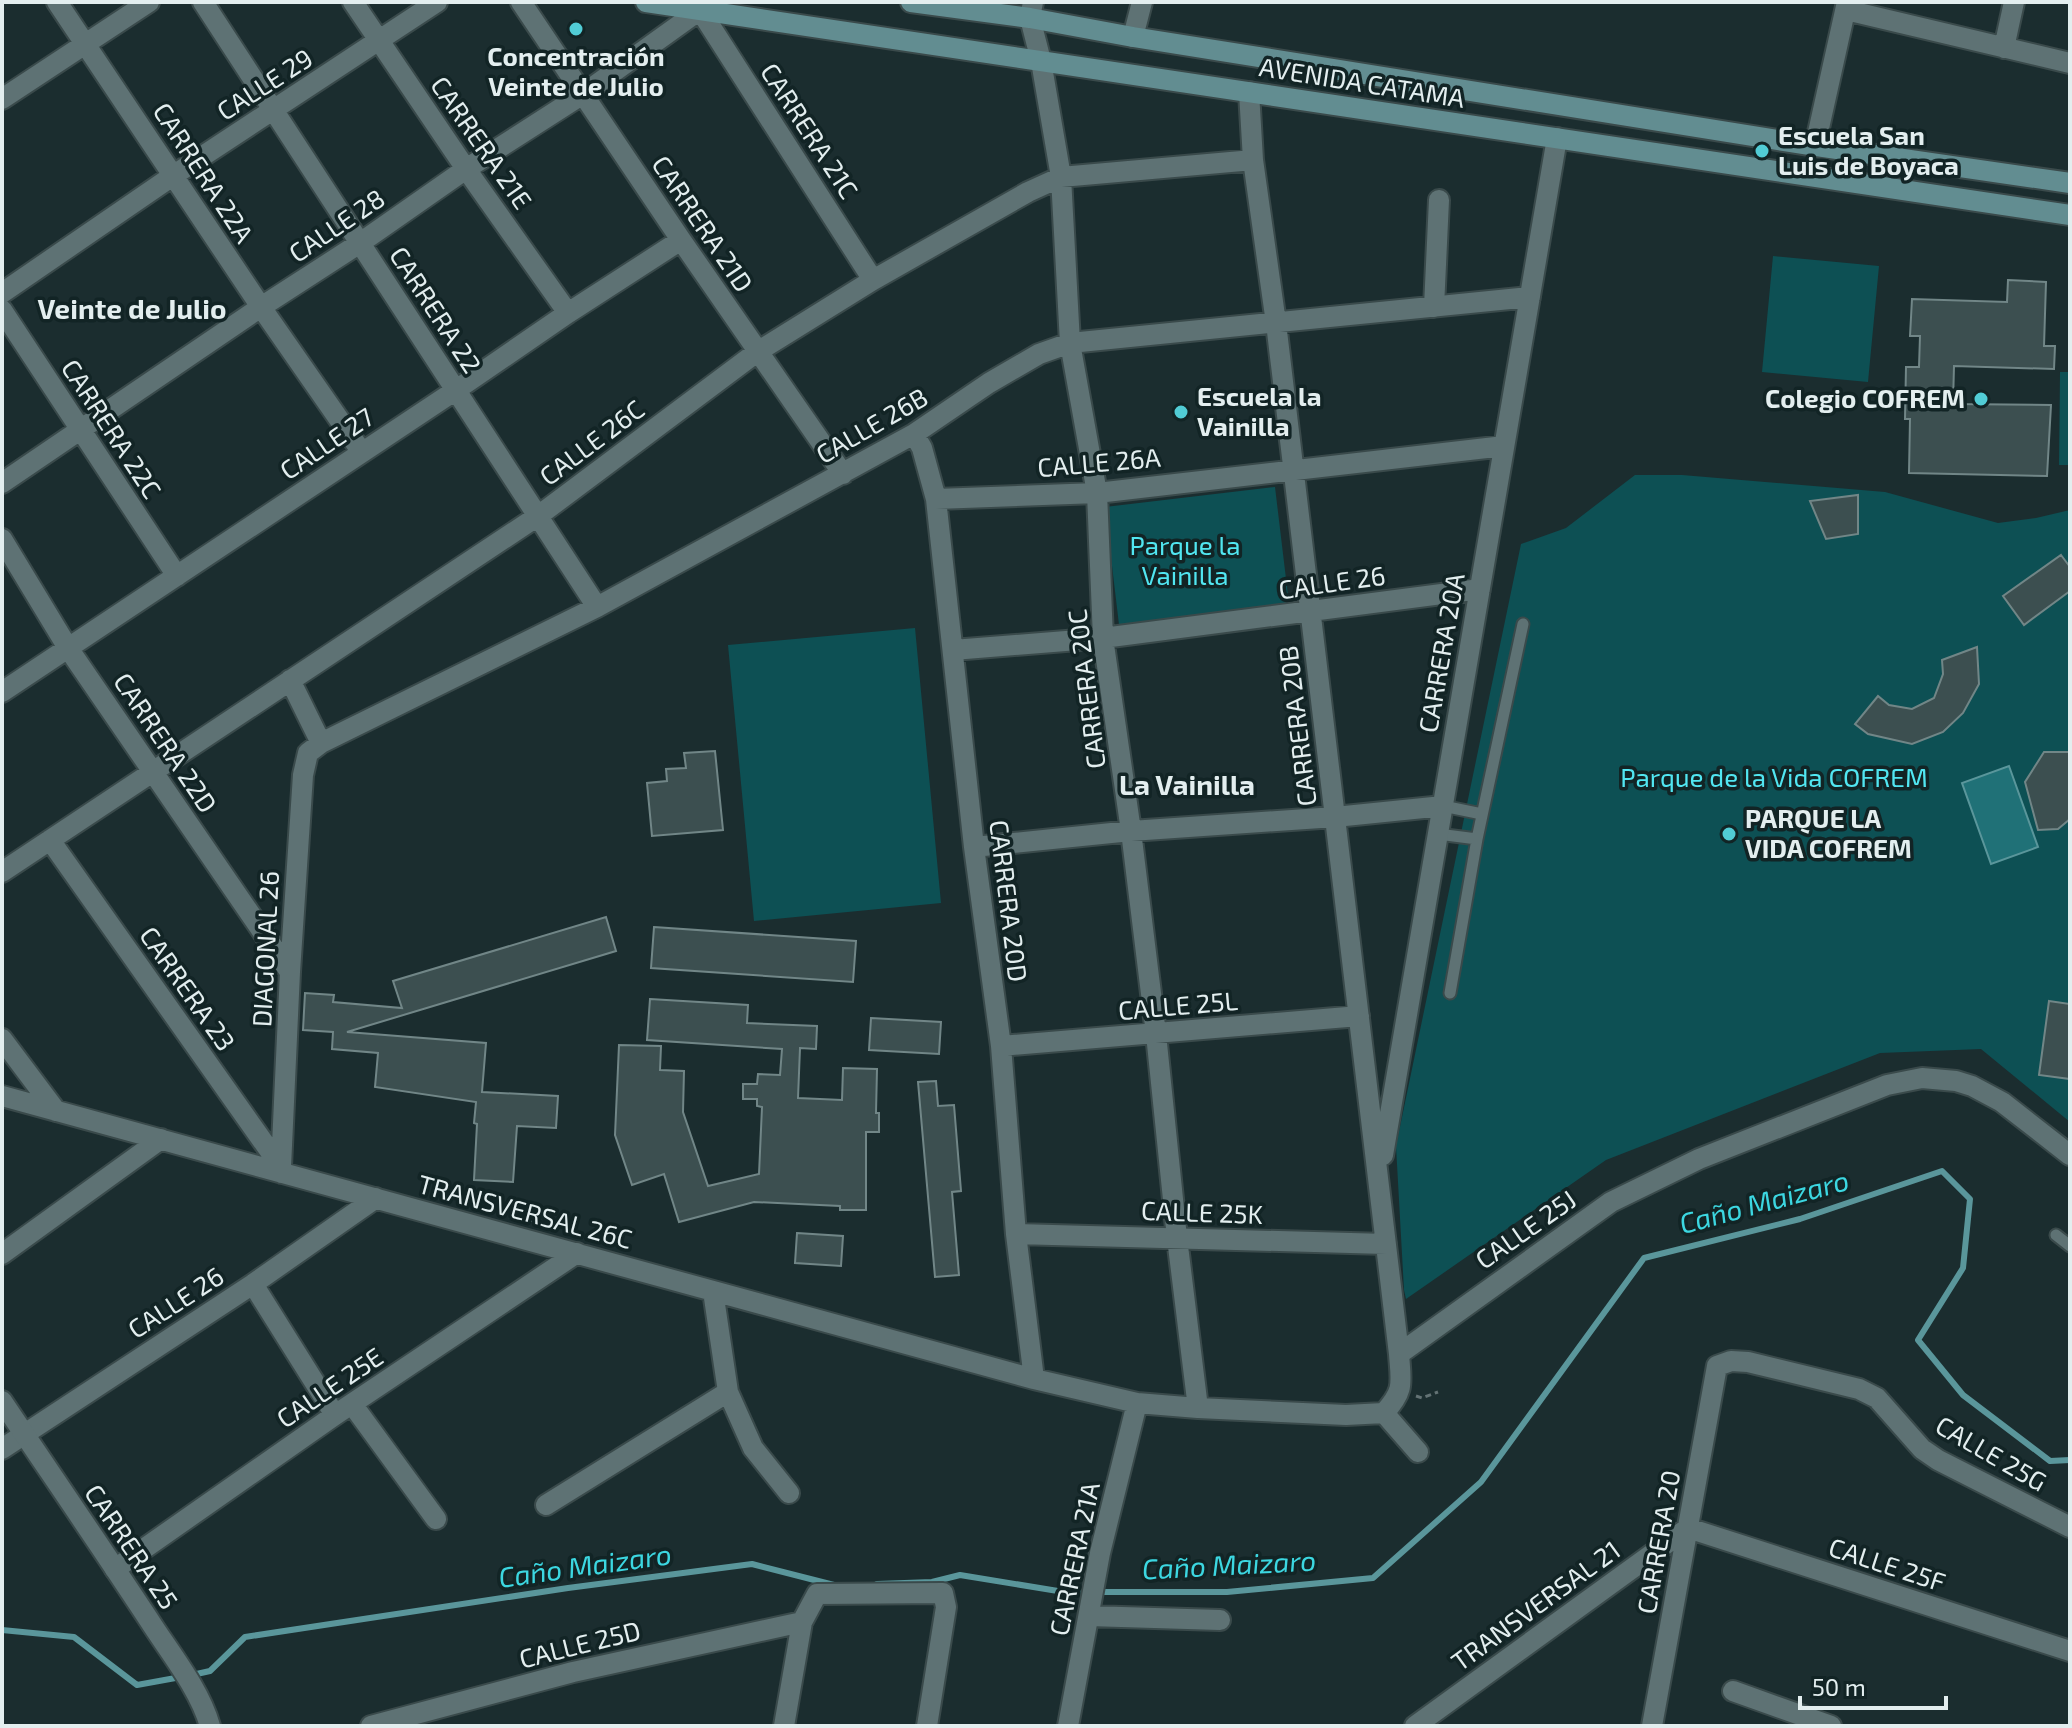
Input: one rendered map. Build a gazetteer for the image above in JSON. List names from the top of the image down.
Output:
{
  "streets": {
    "main road": ["AVENIDA CATAMA"],
    "street": [
      "CALLE 29",
      "CARRERA 21C",
      "CARRERA 21E",
      "CARRERA 22A",
      "CARRERA 21D",
      "CALLE 28",
      "CARRERA 22",
      "CALLE 26B",
      "CARRERA 22C",
      "CALLE 26C",
      "CALLE 27",
      "CALLE 26A",
      "CALLE 26",
      "CARRERA 20A",
      "CARRERA 20C",
      "CARRERA 20B",
      "CARRERA 22D",
      "CARRERA 20D",
      "DIAGONAL 26",
      "CARRERA 23",
      "CALLE 25L",
      "TRANSVERSAL 26C",
      "CALLE 25K",
      "CALLE 25J",
      "CALLE 25E",
      "CALLE 25G",
      "CARRERA 20",
      "CARRERA 25",
      "CARRERA 21A",
      "CALLE 25F",
      "TRANSVERSAL 21",
      "CALLE 25D"
    ]
  },
  "crossings": [
    ["AVENIDA CATAMA", "CARRERA 21C"],
    ["AVENIDA CATAMA", "CALLE 28"],
    ["AVENIDA CATAMA", "CARRERA 20A"],
    ["AVENIDA CATAMA", "CARRERA 20C"],
    ["AVENIDA CATAMA", "CARRERA 20B"],
    ["CALLE 29", "CARRERA 21E"],
    ["CALLE 29", "CARRERA 22A"],
    ["CALLE 29", "CARRERA 22"],
    ["CARRERA 21C", "CALLE 28"],
    ["CARRERA 21C", "CALLE 26C"],
    ["CARRERA 21E", "CALLE 28"],
    ["CARRERA 21E", "CALLE 27"],
    ["CARRERA 22A", "CALLE 28"],
    ["CARRERA 22A", "CALLE 27"],
    ["CARRERA 21D", "CALLE 28"],
    ["CARRERA 21D", "CALLE 26B"],
    ["CARRERA 21D", "CALLE 26C"],
    ["CARRERA 21D", "CALLE 27"],
    ["CALLE 28", "CARRERA 22"],
    ["CALLE 28", "CARRERA 22C"],
    ["CARRERA 22", "CALLE 26B"],
    ["CARRERA 22", "CALLE 26C"],
    ["CARRERA 22", "CALLE 27"],
    ["CALLE 26B", "CARRERA 20A"],
    ["CALLE 26B", "CARRERA 20C"],
    ["CALLE 26B", "CARRERA 20B"],
    ["CALLE 26B", "CARRERA 20D"],
    ["CALLE 26B", "DIAGONAL 26"],
    ["CARRERA 22C", "CALLE 27"],
    ["CALLE 26C", "CARRERA 20C"],
    ["CALLE 26C", "CARRERA 20B"],
    ["CALLE 26C", "CARRERA 22D"],
    ["CALLE 26C", "CARRERA 23"],
    ["CALLE 27", "CARRERA 22D"],
    ["CALLE 26A", "CARRERA 20A"],
    ["CALLE 26A", "CARRERA 20C"],
    ["CALLE 26A", "CARRERA 20B"],
    ["CALLE 26A", "CARRERA 20D"],
    ["CALLE 26", "CARRERA 20A"],
    ["CALLE 26", "CARRERA 20C"],
    ["CALLE 26", "CARRERA 20B"],
    ["CALLE 26", "CARRERA 20D"],
    ["CALLE 26", "TRANSVERSAL 26C"],
    ["CALLE 26", "CARRERA 25"],
    ["CARRERA 20A", "CARRERA 20B"],
    ["CARRERA 20C", "CALLE 25L"],
    ["CARRERA 20C", "CALLE 25K"],
    ["CARRERA 20B", "CALLE 25L"],
    ["CARRERA 20B", "CALLE 25K"],
    ["CARRERA 20B", "CALLE 25J"],
    ["CARRERA 22D", "DIAGONAL 26"],
    ["CARRERA 20D", "CALLE 25L"],
    ["CARRERA 20D", "TRANSVERSAL 26C"],
    ["CARRERA 20D", "CALLE 25K"],
    ["DIAGONAL 26", "CARRERA 23"],
    ["DIAGONAL 26", "TRANSVERSAL 26C"],
    ["CARRERA 23", "TRANSVERSAL 26C"],
    ["TRANSVERSAL 26C", "CALLE 25E"],
    ["CALLE 25E", "CARRERA 25"],
    ["CALLE 25G", "CARRERA 20"],
    ["CARRERA 20", "CALLE 25F"],
    ["CARRERA 20", "TRANSVERSAL 21"],
    ["CALLE 25F", "TRANSVERSAL 21"]
  ],
  "districts": ["Veinte de Julio", "La Vainilla"],
  "water": ["Caño Maizaro"],
  "parks": ["Parque la Vainilla", "Parque de la Vida COFREM"],
  "places": [
    "Concentración Veinte de Julio",
    "Escuela San Luis de Boyaca",
    "Colegio COFREM",
    "Escuela la Vainilla",
    "PARQUE LA VIDA COFREM"
  ],
  "scale_bar": "50 m"
}
